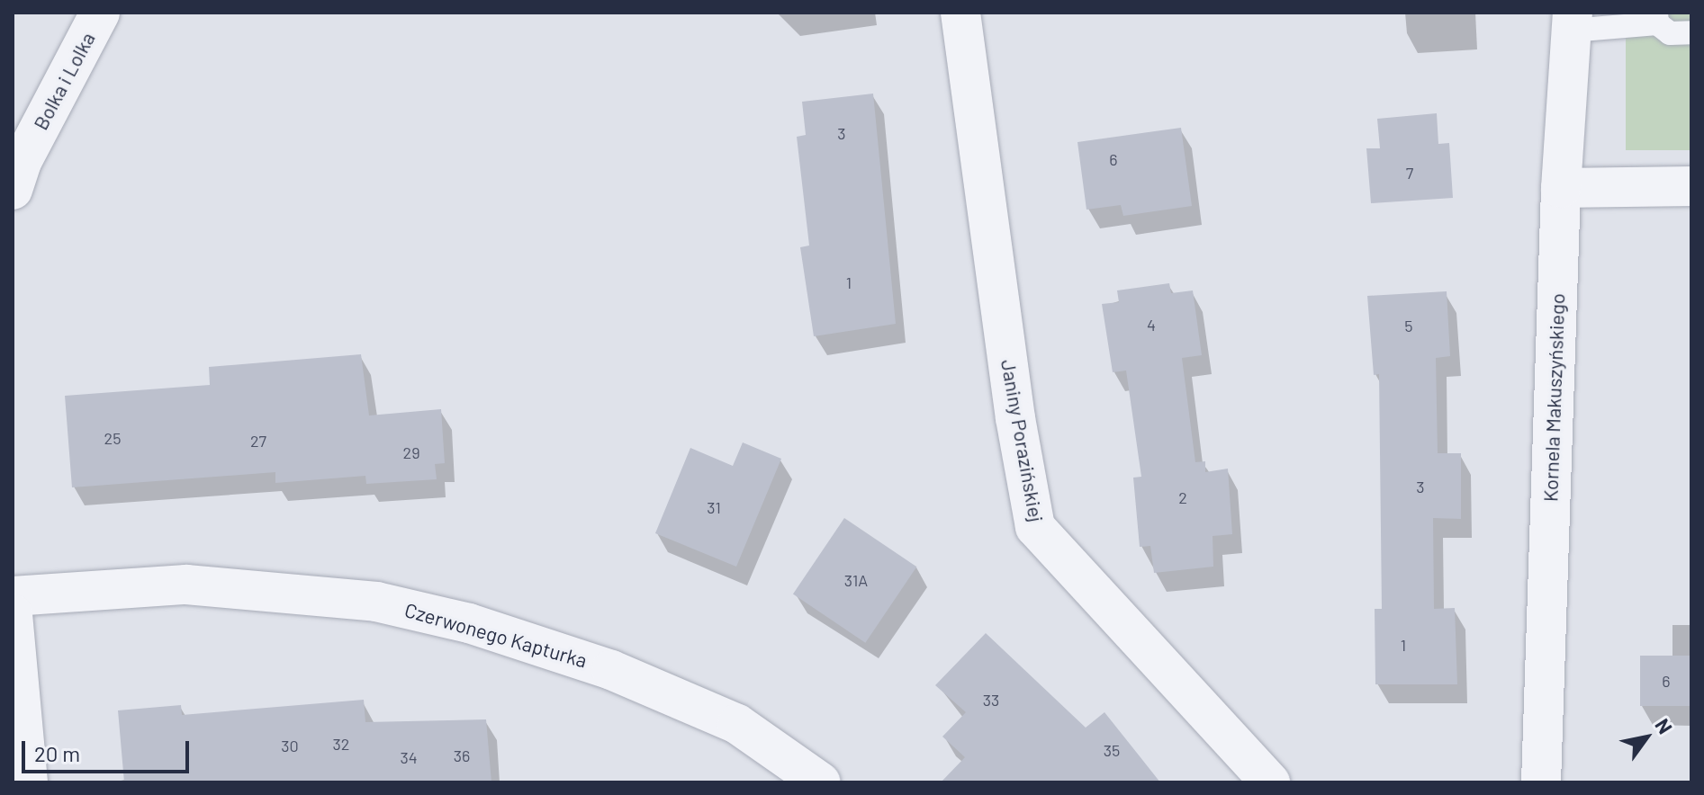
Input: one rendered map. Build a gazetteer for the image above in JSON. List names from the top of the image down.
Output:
{
  "streets": {
    "street": [
      "Bolka i Lolka",
      "Kornela Makuszyńskiego",
      "Janiny Porazińskiej",
      "Czerwonego Kapturka"
    ]
  },
  "house_numbers": [
    "3",
    "6",
    "7",
    "1",
    "4",
    "5",
    "25",
    "27",
    "29",
    "3",
    "2",
    "31",
    "31A",
    "1",
    "6",
    "33",
    "32",
    "30",
    "35",
    "36",
    "34"
  ],
  "scale_bar": "20 m",
  "north": "top right"
}
